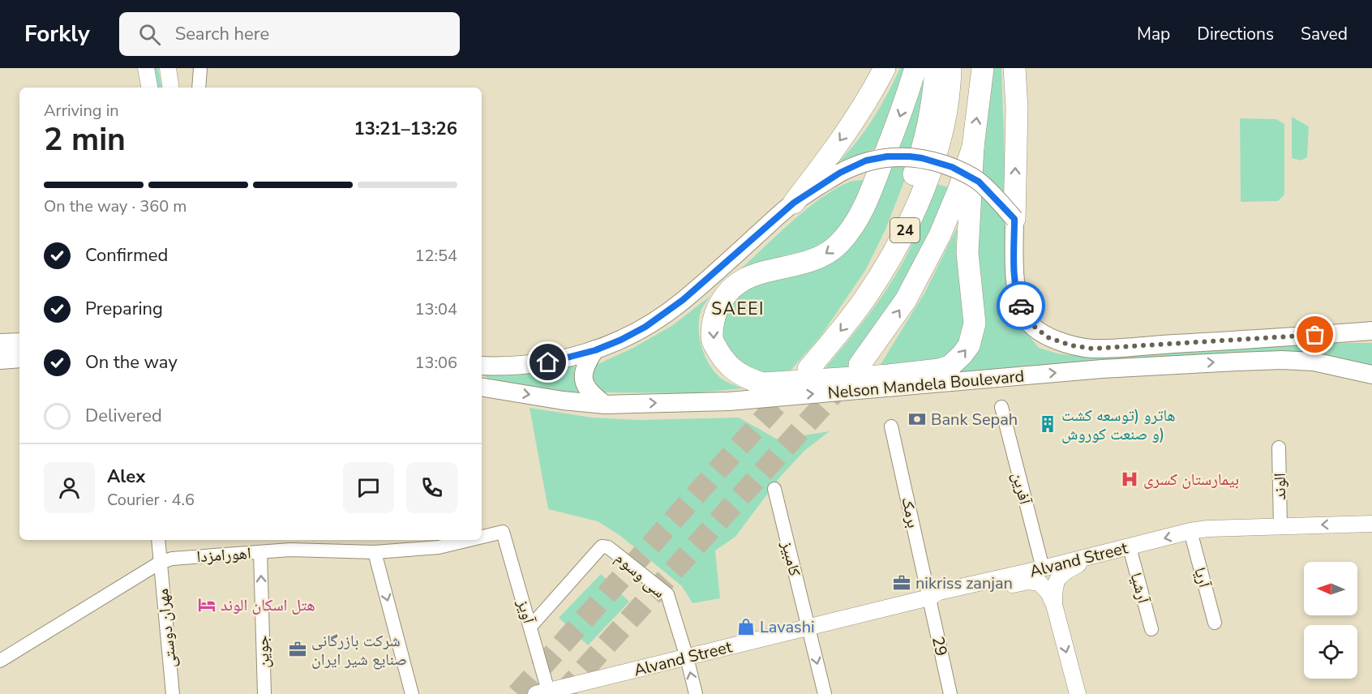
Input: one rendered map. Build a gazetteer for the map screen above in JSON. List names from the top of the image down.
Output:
{
  "streets": {
    "highway": ["24"],
    "main road": ["Nelson Mandela Boulevard"],
    "street": [
      "الوند",
      "آفرین",
      "برمک",
      "اهورامزدا",
      "کامبیز",
      "Alvand Street",
      "سی وسوم",
      "آریا",
      "آرشیا",
      "آویز",
      "مهران دوستی",
      "29",
      "جوین"
    ]
  },
  "crossings": [
    ["الوند", "Alvand Street"],
    ["آفرین", "Alvand Street"],
    ["برمک", "Alvand Street"],
    ["برمک", "29"],
    ["اهورامزدا", "آویز"],
    ["اهورامزدا", "مهران دوستی"],
    ["اهورامزدا", "جوین"],
    ["کامبیز", "Alvand Street"],
    ["Alvand Street", "سی وسوم"],
    ["Alvand Street", "آریا"],
    ["Alvand Street", "آرشیا"],
    ["Alvand Street", "آویز"],
    ["Alvand Street", "29"],
    ["سی وسوم", "آویز"]
  ],
  "one_way": ["Nelson Mandela Boulevard", "جوین"],
  "districts": ["SAEEI"],
  "places": {
    "bank": ["Bank Sepah"],
    "building": ["هاترو (توسعه کشت و صنعت کوروش)"],
    "hospital": ["بیمارستان کسری"],
    "office": ["nikriss zanjan", "شرکت بازرگانی صنایع شیر ایران"],
    "hotel": ["هتل اسکان الوند"],
    "shop": ["Lavashi"]
  },
  "north": "left",
  "page": {
    "header": "Forkly",
    "search": "Search here",
    "nav": ["Map", "Directions", "Saved"],
    "heading": ["2 min", "Arriving in", "13:21–13:26"],
    "panel": ["Alex", "Courier · 4.6"],
    "bar": "On the way · 360 m",
    "list": [
      ["Confirmed", "12:54"],
      ["Preparing", "13:04"],
      ["On the way", "13:06"],
      "Delivered"
    ]
  }
}
